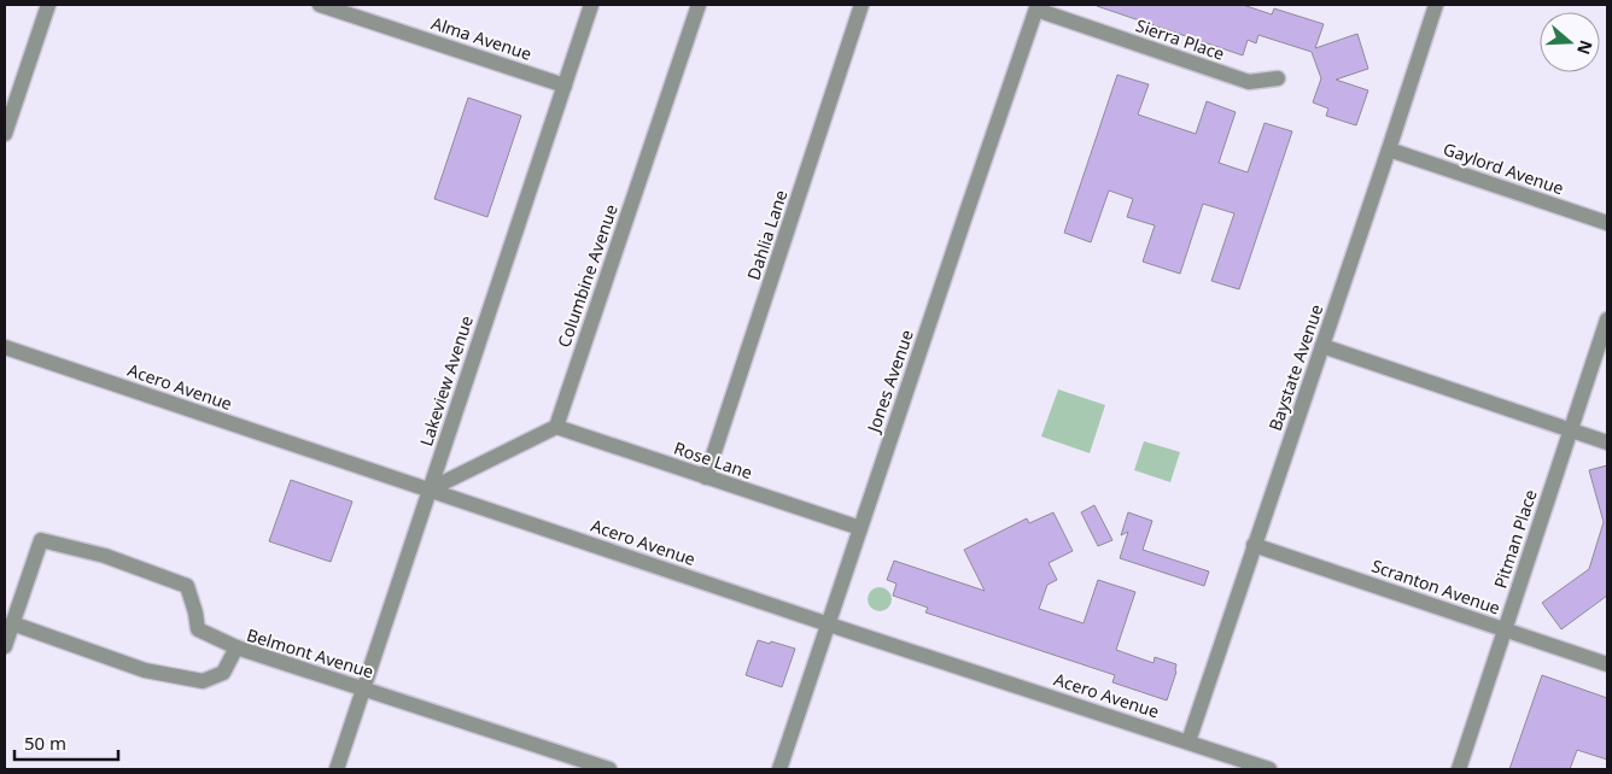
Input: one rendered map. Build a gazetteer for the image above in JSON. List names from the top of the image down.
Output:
{
  "streets": {
    "street": [
      "Alma Avenue",
      "Sierra Place",
      "Gaylord Avenue",
      "Dahlia Lane",
      "Columbine Avenue",
      "Baystate Avenue",
      "Lakeview Avenue",
      "Jones Avenue",
      "Acero Avenue",
      "Rose Lane",
      "Pitman Place",
      "Scranton Avenue",
      "Belmont Avenue"
    ]
  },
  "crossings": [
    ["Alma Avenue", "Lakeview Avenue"],
    ["Sierra Place", "Jones Avenue"],
    ["Gaylord Avenue", "Baystate Avenue"],
    ["Dahlia Lane", "Rose Lane"],
    ["Columbine Avenue", "Rose Lane"],
    ["Baystate Avenue", "Acero Avenue"],
    ["Baystate Avenue", "Scranton Avenue"],
    ["Lakeview Avenue", "Acero Avenue"],
    ["Lakeview Avenue", "Belmont Avenue"],
    ["Jones Avenue", "Acero Avenue"],
    ["Jones Avenue", "Rose Lane"],
    ["Pitman Place", "Scranton Avenue"]
  ],
  "scale_bar": "50 m",
  "north": "right"
}
